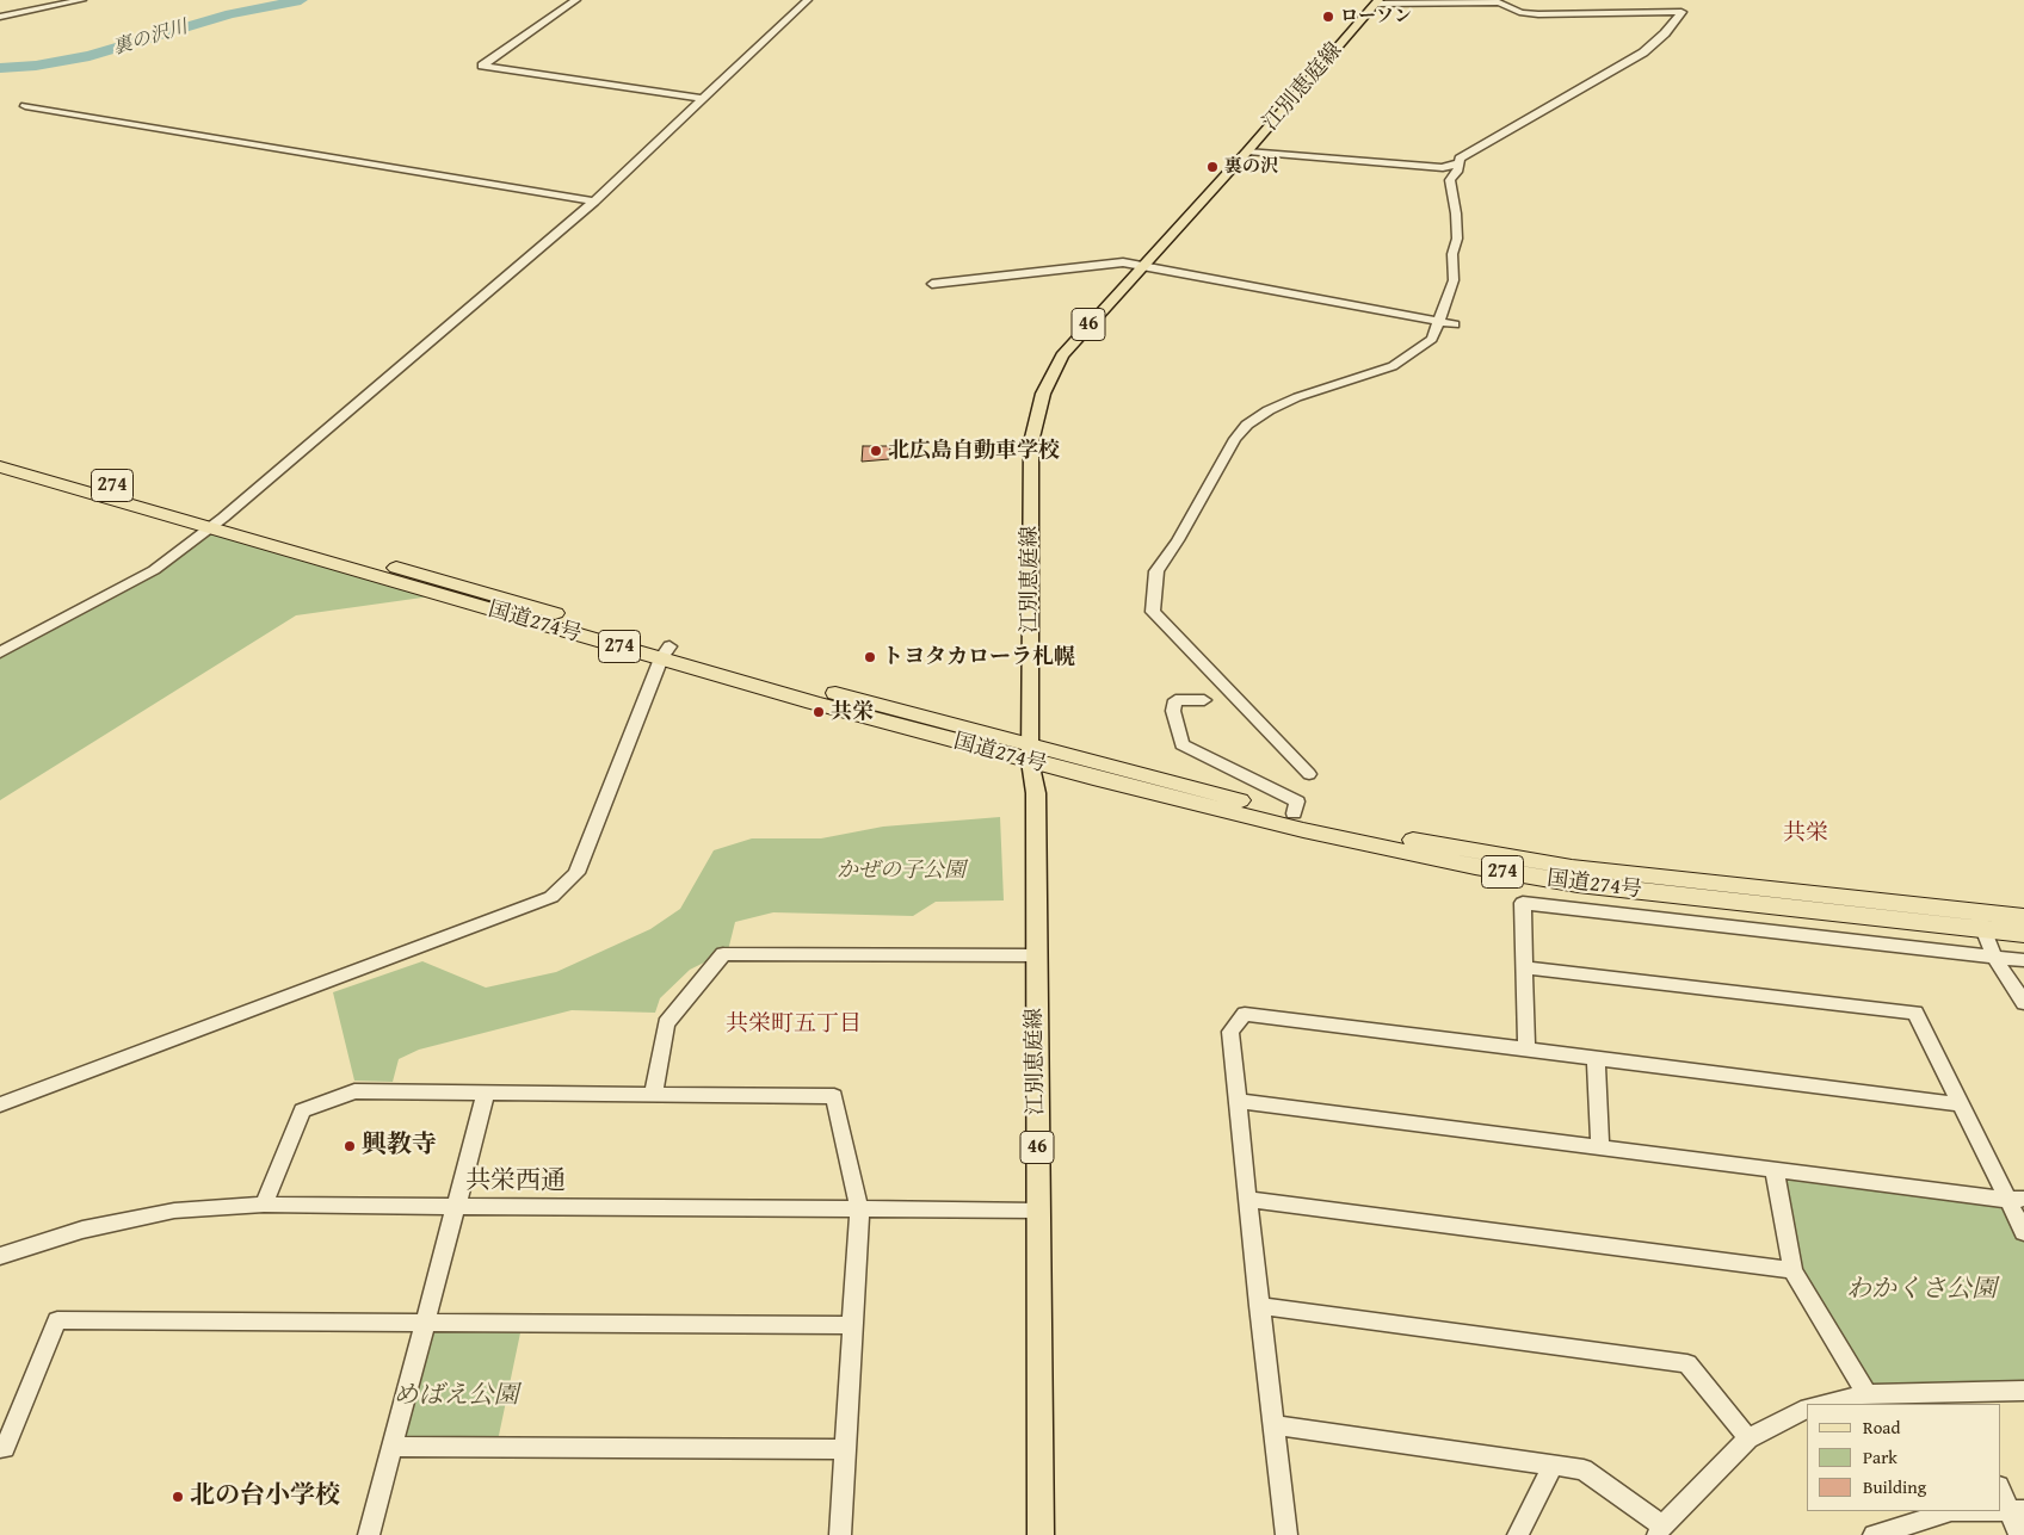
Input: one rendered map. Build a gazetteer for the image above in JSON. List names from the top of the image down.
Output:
{
  "streets": {
    "highway": ["274", "国道274号"],
    "main road": ["江別恵庭線", "46"],
    "street": ["共栄西通"]
  },
  "crossings": [
    ["江別恵庭線", "国道274号"],
    ["江別恵庭線", "共栄西通"]
  ],
  "districts": ["共栄", "共栄町五丁目"],
  "water": ["裏の沢川"],
  "parks": ["かぜの子公園", "わかくさ公園", "めばえ公園"],
  "places": [
    "ローソン",
    "裏の沢",
    "北広島自動車学校",
    "トヨタカローラ札幌",
    "共栄",
    "興教寺",
    "北の台小学校"
  ],
  "legend": ["Road", "Park", "Building"]
}
